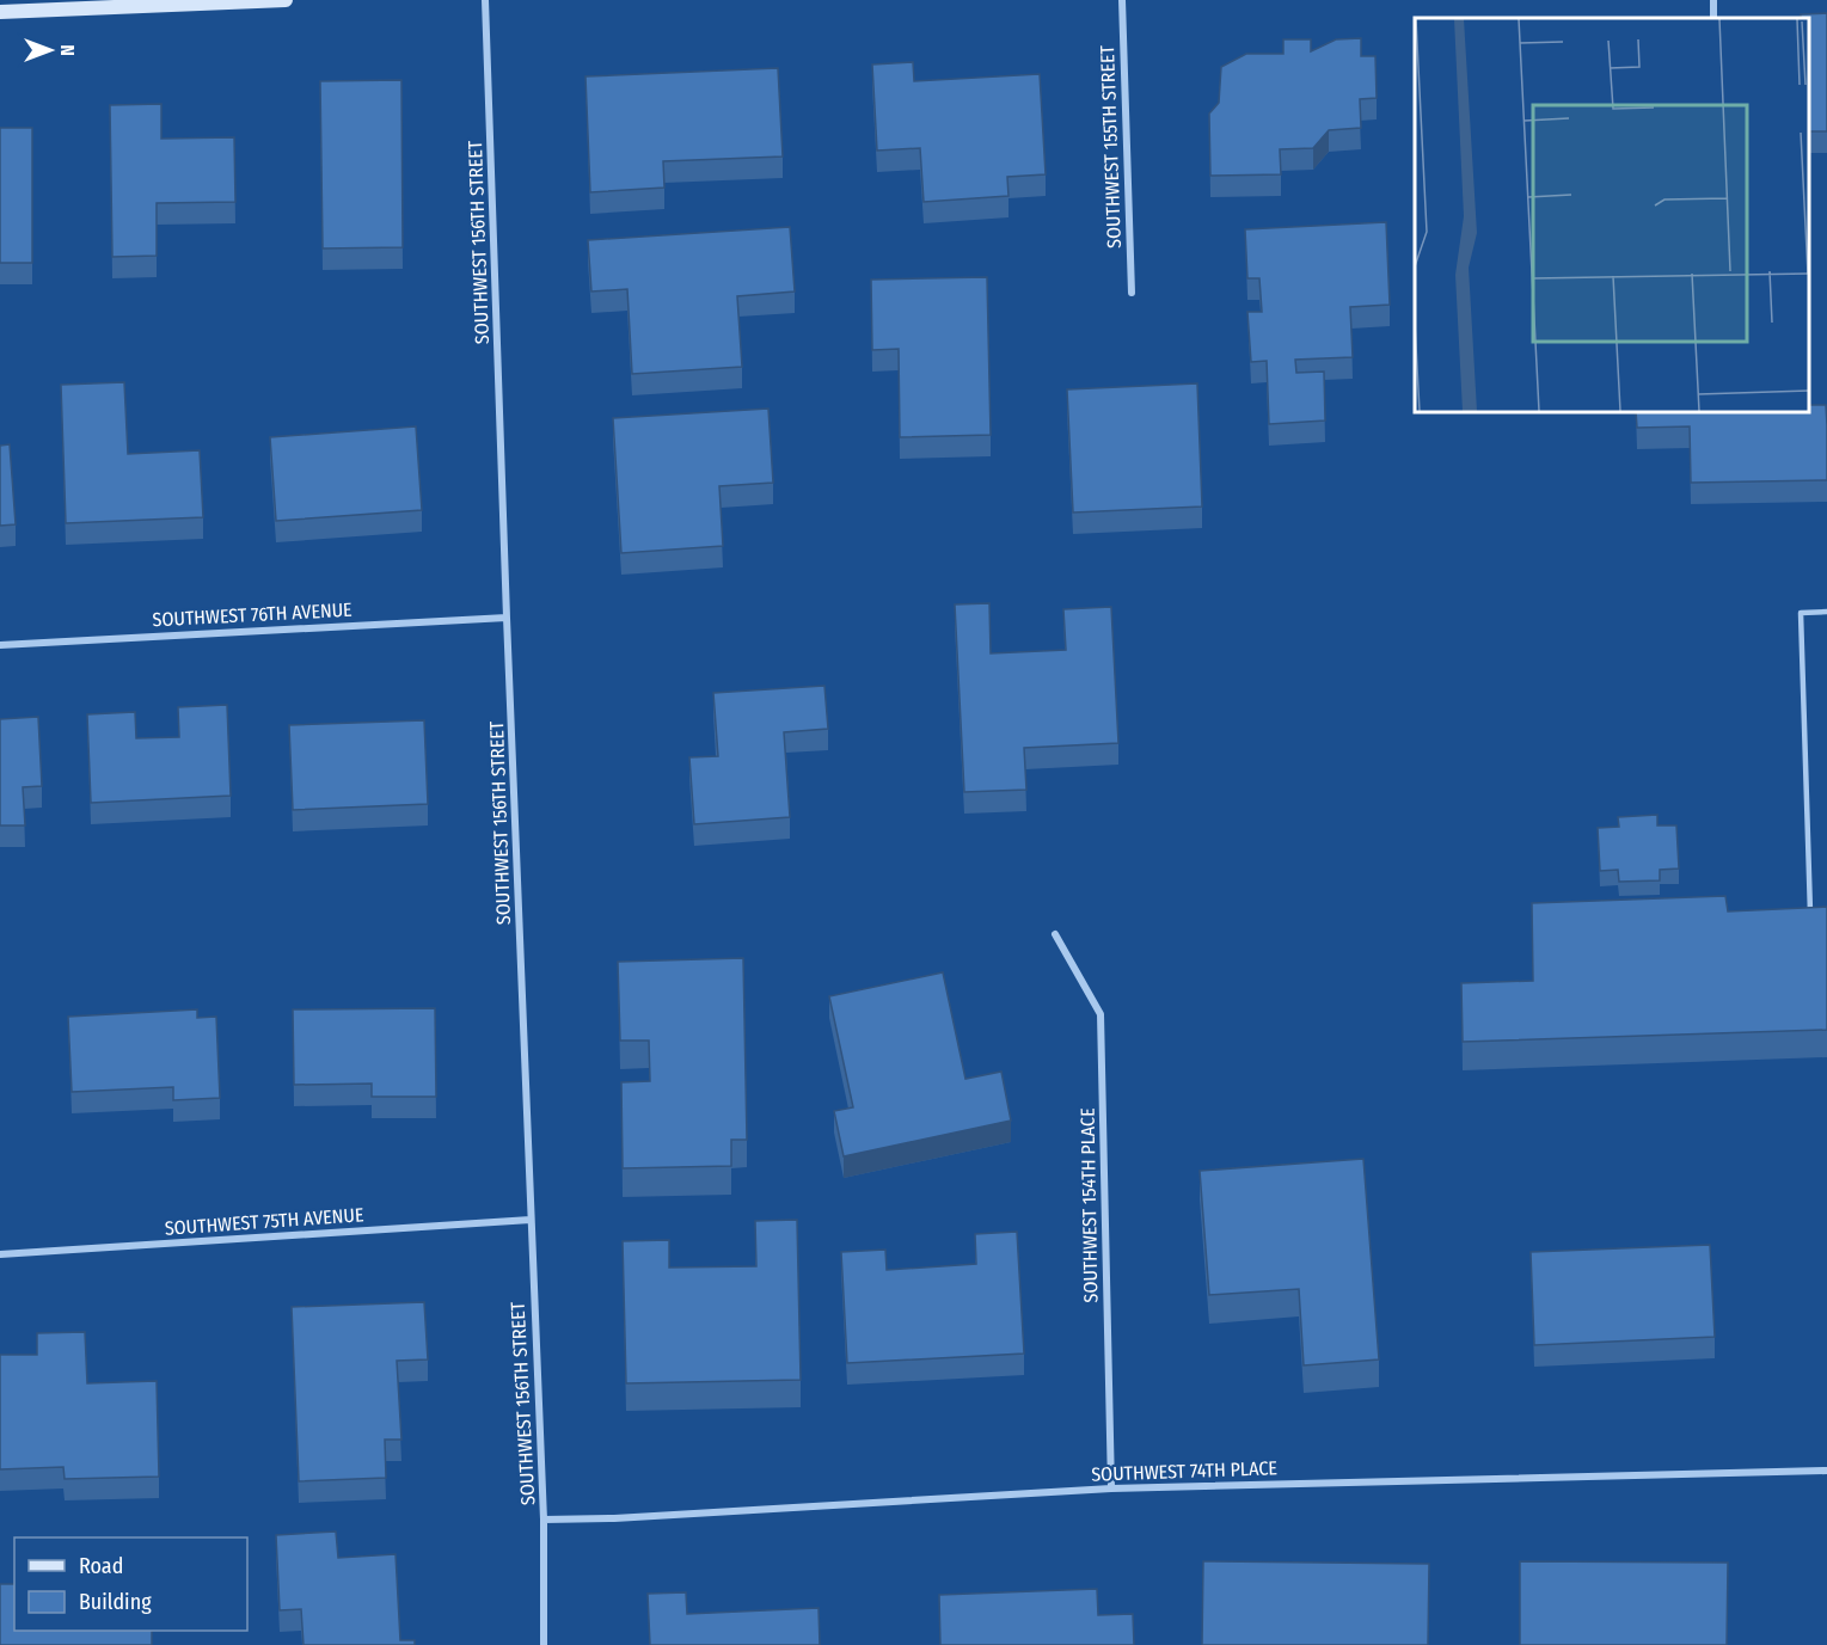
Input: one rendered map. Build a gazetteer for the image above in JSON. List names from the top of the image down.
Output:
{
  "streets": {
    "street": [
      "SOUTHWEST 155TH STREET",
      "SOUTHWEST 156TH STREET",
      "SOUTHWEST 76TH AVENUE",
      "SOUTHWEST 154TH PLACE",
      "SOUTHWEST 75TH AVENUE",
      "SOUTHWEST 74TH PLACE"
    ]
  },
  "crossings": [
    ["SOUTHWEST 156TH STREET", "SOUTHWEST 76TH AVENUE"],
    ["SOUTHWEST 156TH STREET", "SOUTHWEST 75TH AVENUE"],
    ["SOUTHWEST 156TH STREET", "SOUTHWEST 74TH PLACE"],
    ["SOUTHWEST 154TH PLACE", "SOUTHWEST 74TH PLACE"]
  ],
  "legend": ["Road", "Building"],
  "north": "right"
}
